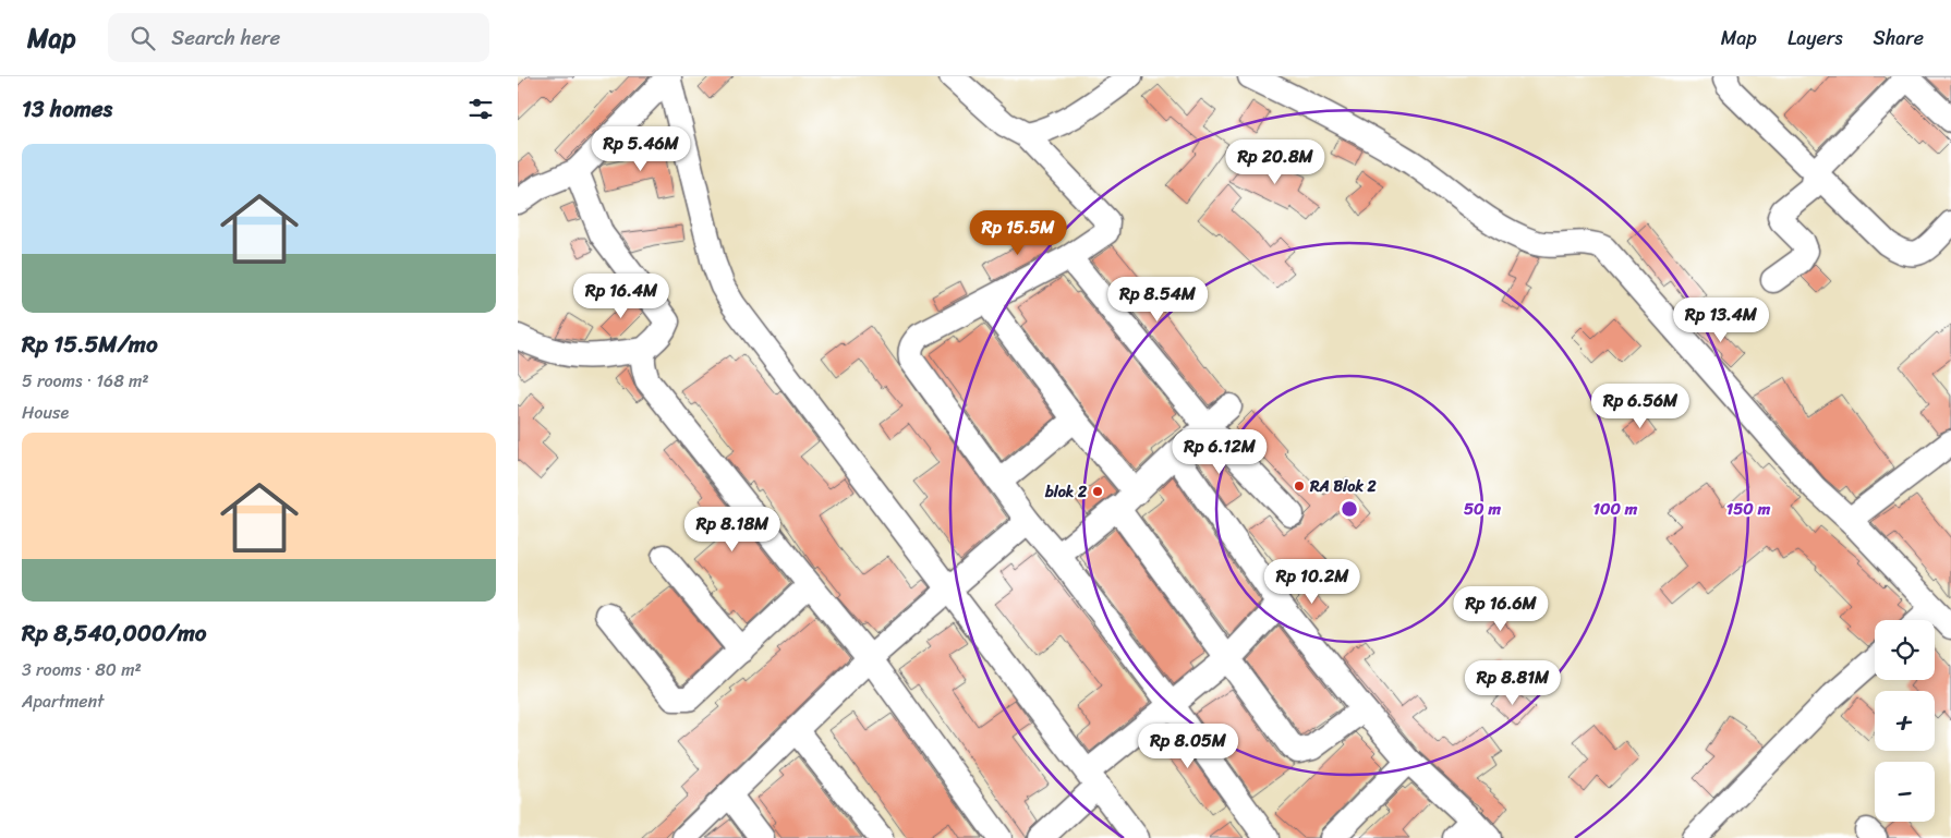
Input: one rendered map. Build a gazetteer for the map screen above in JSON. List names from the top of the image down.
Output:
{
  "places": ["RA Blok 2", "blok 2"],
  "page": {
    "header": "Map",
    "search": "Search here",
    "nav": ["Map", "Layers", "Share"],
    "heading": "13 homes",
    "price": [
      "Rp 5.46M",
      "Rp 20.8M",
      "Rp 15.5M",
      "Rp 16.4M",
      "Rp 8.54M",
      "Rp 13.4M",
      "Rp 6.56M",
      "Rp 6.12M",
      "Rp 8.18M",
      "Rp 10.2M",
      "Rp 16.6M",
      "Rp 8.81M",
      "Rp 8.05M"
    ],
    "list": [
      {
        "name": "Rp 15.5M/mo",
        "note": "5 rooms · 168 m² · House"
      },
      {
        "name": "Rp 8,540,000/mo",
        "note": "3 rooms · 80 m² · Apartment"
      }
    ],
    "map_buttons": ["+", "−"]
  },
  "rings": ["50 m", "100 m", "150 m"]
}
